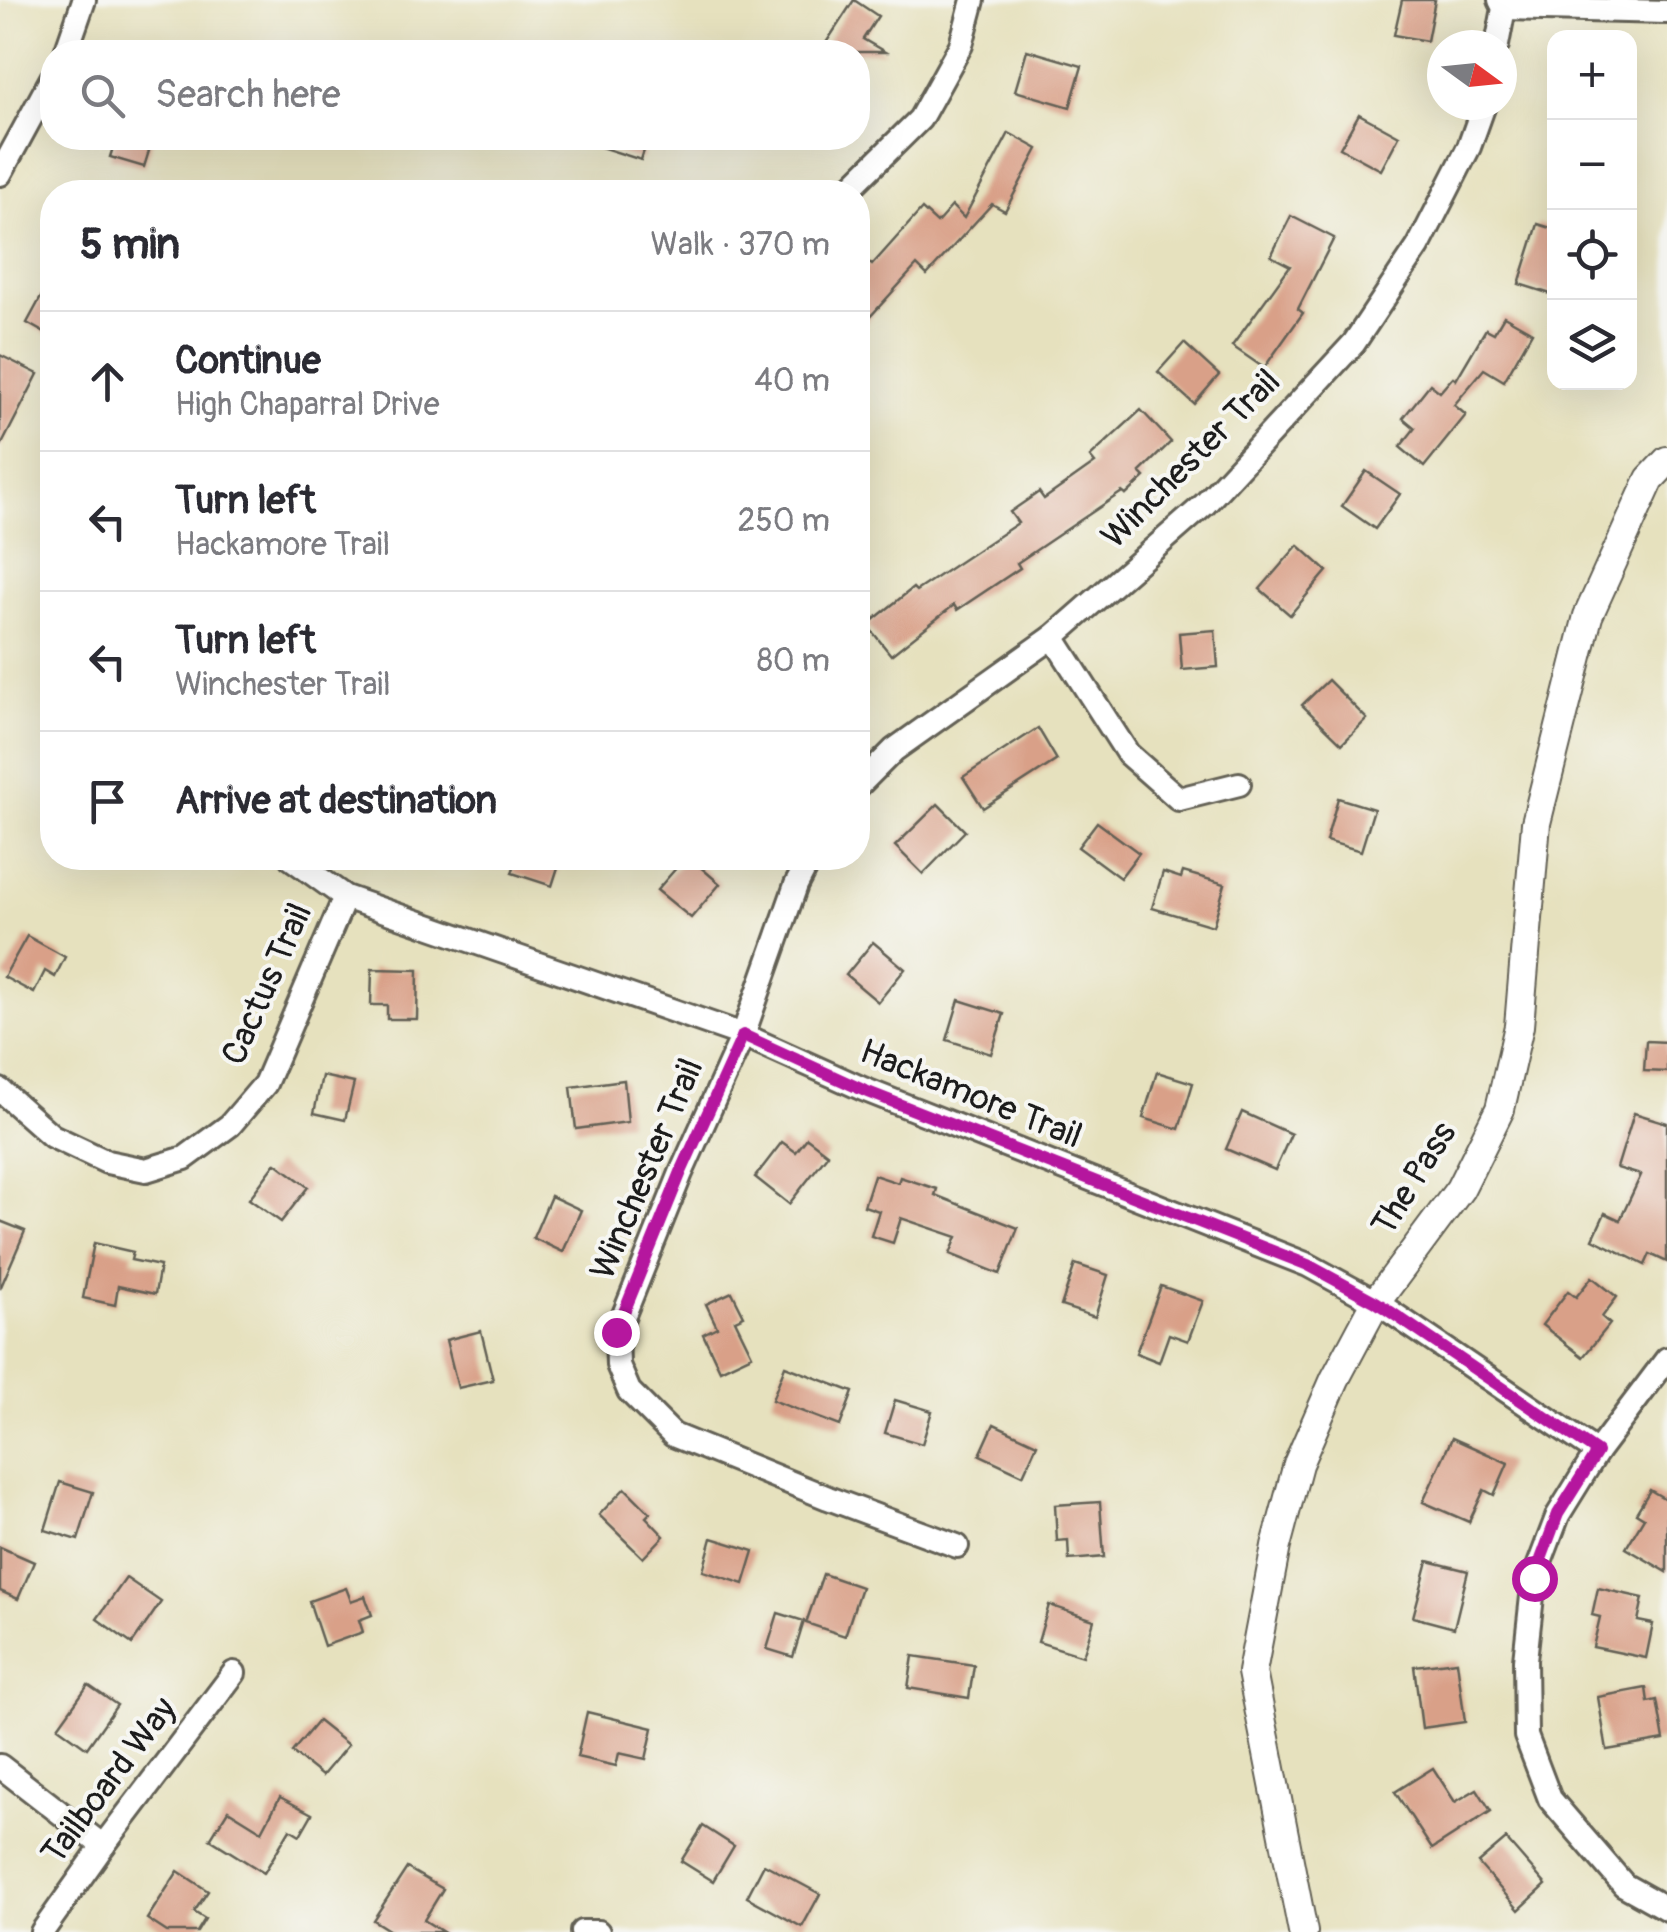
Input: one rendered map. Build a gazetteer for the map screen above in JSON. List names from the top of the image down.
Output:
{
  "streets": {
    "street": [
      "Winchester Trail",
      "Cactus Trail",
      "Hackamore Trail",
      "The Pass",
      "Tailboard Way"
    ]
  },
  "crossings": [
    ["Winchester Trail", "Hackamore Trail"],
    ["Cactus Trail", "Hackamore Trail"],
    ["Hackamore Trail", "The Pass"]
  ],
  "north": "right",
  "page": {
    "map_buttons": ["+", "−"],
    "search": "Search here",
    "heading": ["5 min", "Walk · 370 m"],
    "list": [
      ["Continue", "High Chaparral Drive", "40 m"],
      ["Turn left", "Hackamore Trail", "250 m"],
      ["Turn left", "Winchester Trail", "80 m"],
      "Arrive at destination"
    ]
  }
}
